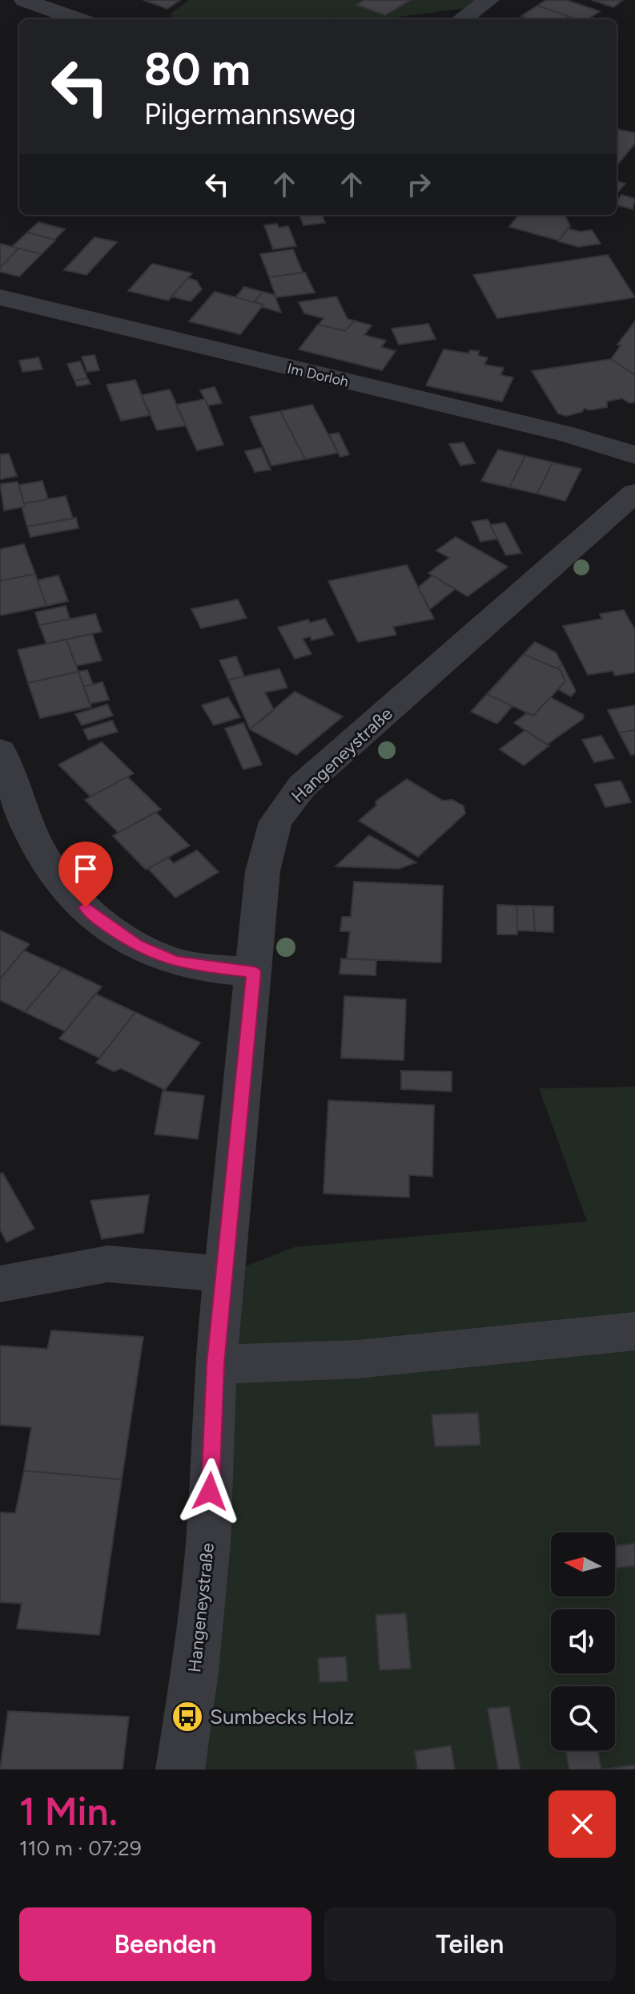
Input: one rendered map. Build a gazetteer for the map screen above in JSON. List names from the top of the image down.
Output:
{
  "streets": {
    "street": ["Im Dorloh", "Hangeneystraße"]
  },
  "places": {
    "bus stop": ["Sumbecks Holz"]
  },
  "north": "left",
  "page": {
    "turn": ["80 m", "Pilgermannsweg"],
    "heading": ["1 Min.", "110 m · 07:29"],
    "buttons": ["Beenden", "Teilen"]
  }
}
